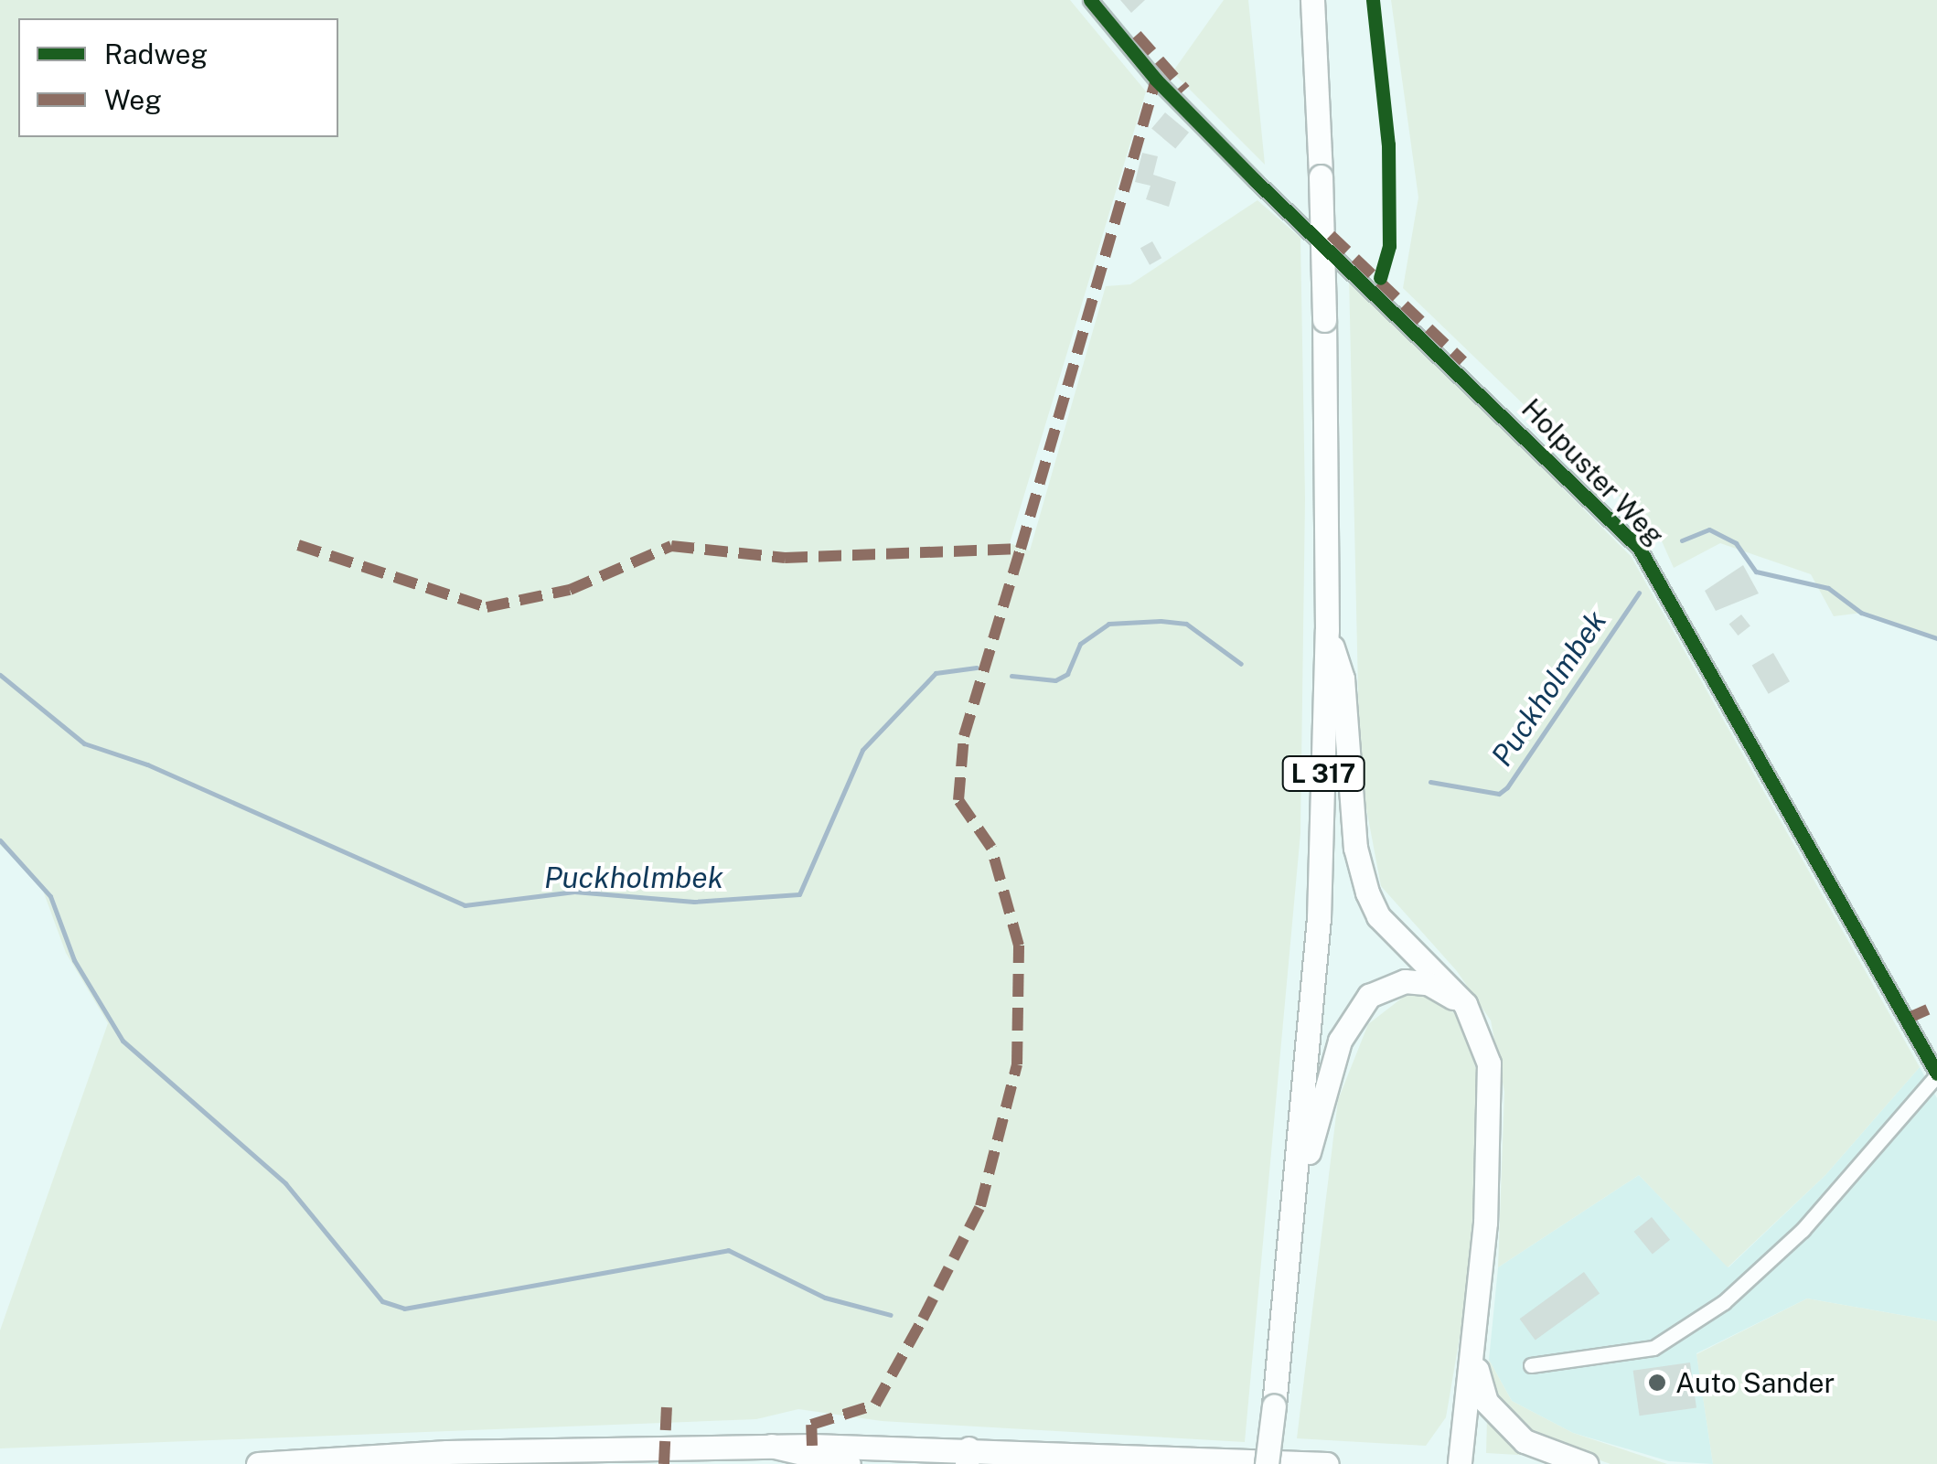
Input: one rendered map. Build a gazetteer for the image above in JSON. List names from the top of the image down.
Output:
{
  "streets": {
    "main road": ["L 317"],
    "street": ["Holpuster Weg"]
  },
  "water": ["Puckholmbek"],
  "places": ["Auto Sander"],
  "legend": ["Radweg", "Weg"]
}
